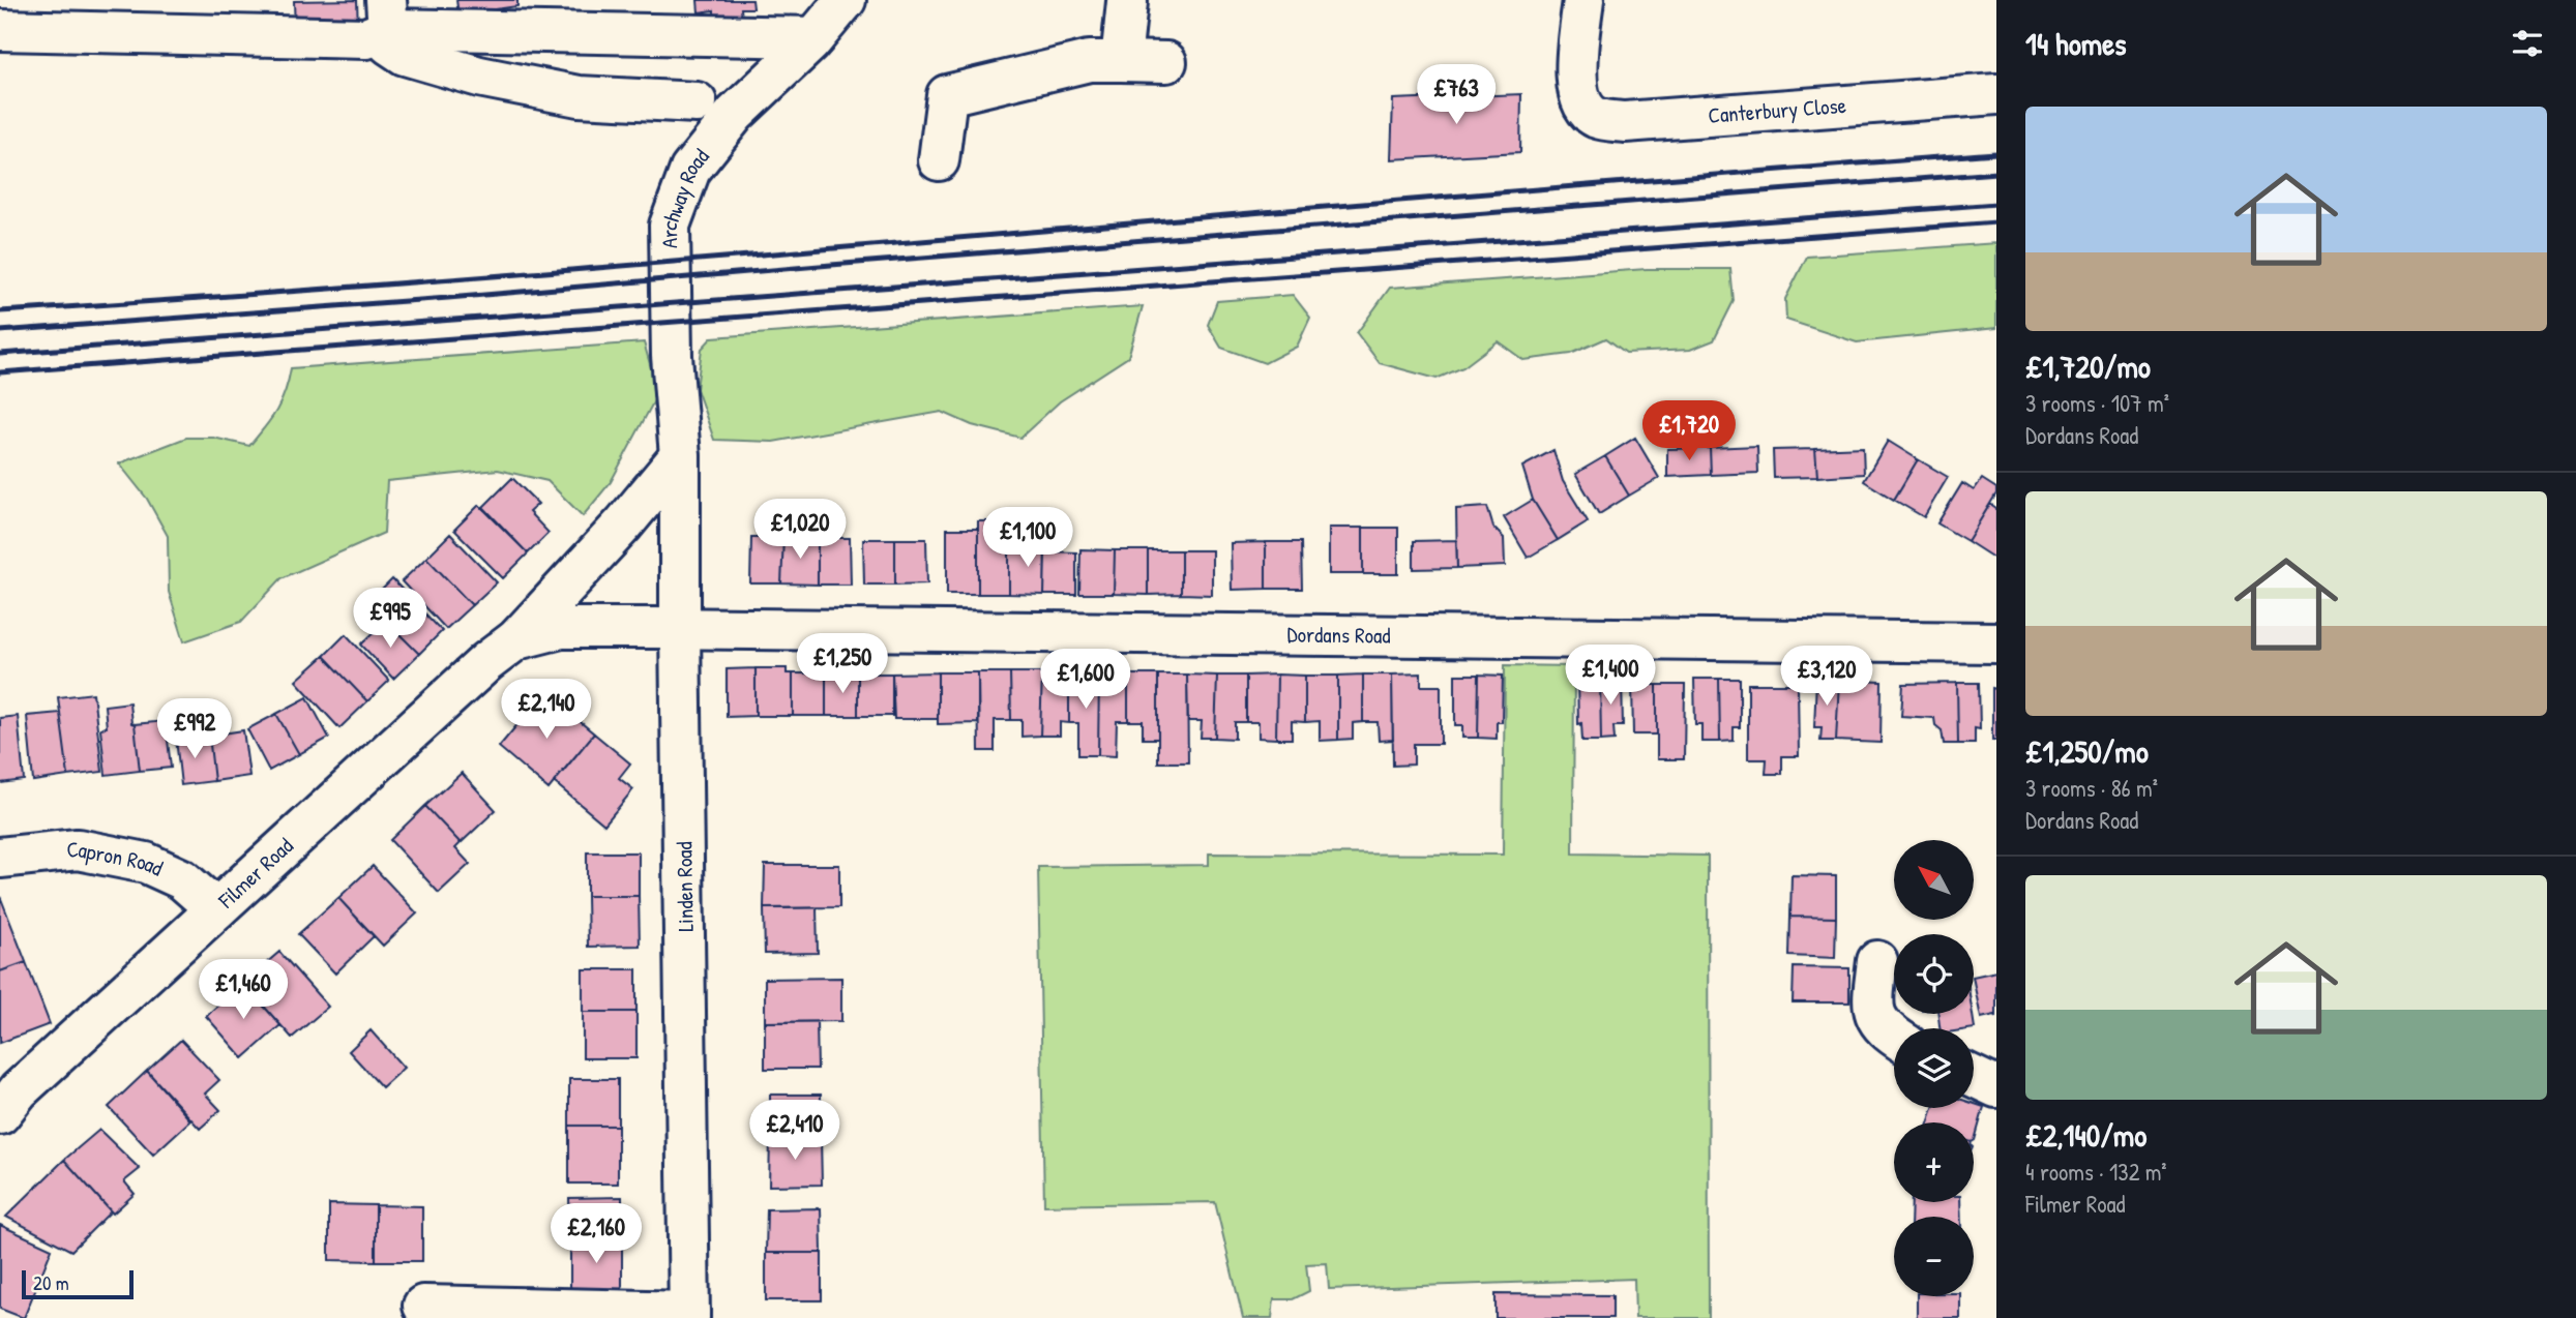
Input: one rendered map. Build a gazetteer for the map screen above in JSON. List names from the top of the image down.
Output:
{
  "streets": {
    "street": [
      "Canterbury Close",
      "Archway Road",
      "Dordans Road",
      "Capron Road",
      "Filmer Road",
      "Linden Road"
    ]
  },
  "crossings": [
    ["Archway Road", "Filmer Road"],
    ["Archway Road", "Linden Road"],
    ["Dordans Road", "Filmer Road"],
    ["Dordans Road", "Linden Road"],
    ["Capron Road", "Filmer Road"],
    ["Filmer Road", "Linden Road"]
  ],
  "scale_bar": "20 m",
  "north": "top left",
  "page": {
    "heading": "14 homes",
    "price": [
      "£763",
      "£1,720",
      "£1,020",
      "£1,100",
      "£995",
      "£1,250",
      "£1,400",
      "£3,120",
      "£1,600",
      "£2,140",
      "£992",
      "£1,460",
      "£2,410",
      "£2,160"
    ],
    "list": [
      {
        "name": "£1,720/mo",
        "note": "3 rooms · 107 m² · Dordans Road"
      },
      {
        "name": "£1,250/mo",
        "note": "3 rooms · 86 m² · Dordans Road"
      },
      {
        "name": "£2,140/mo",
        "note": "4 rooms · 132 m² · Filmer Road"
      }
    ],
    "map_buttons": ["+", "−"],
    "scale": "20 m"
  }
}
